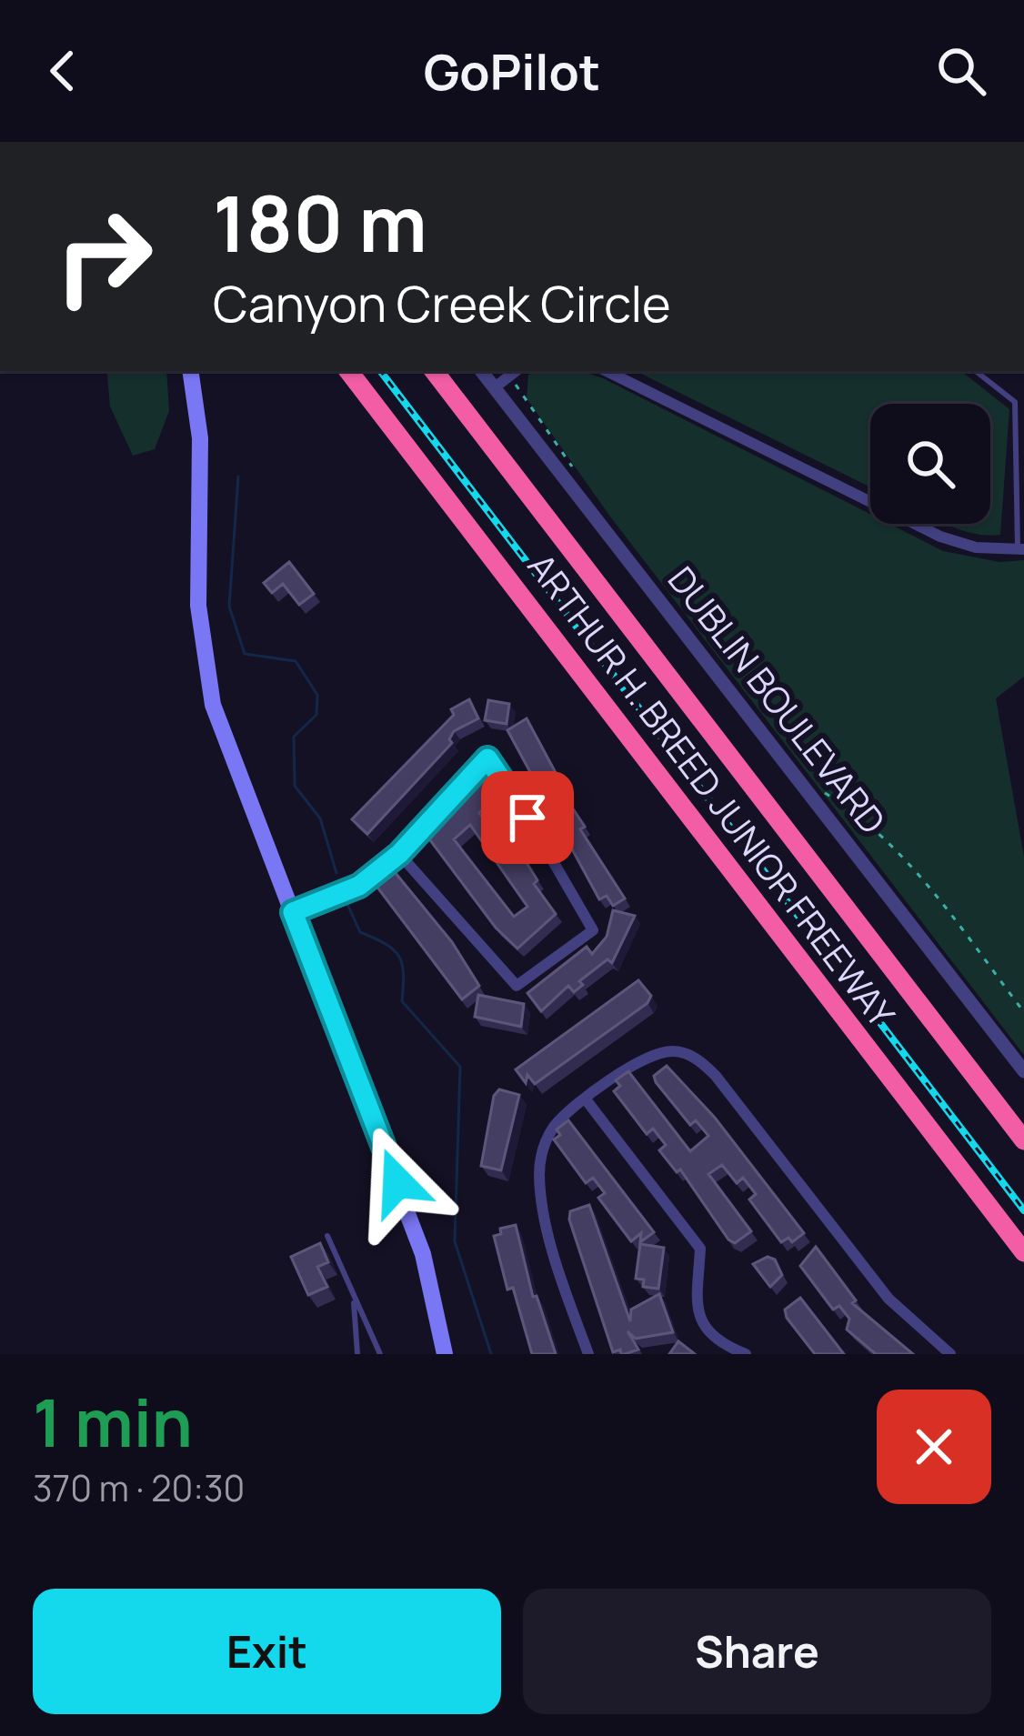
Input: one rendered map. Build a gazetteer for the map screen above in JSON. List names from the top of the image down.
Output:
{
  "streets": {
    "highway": ["ARTHUR H. BREED JUNIOR FREEWAY"],
    "street": ["DUBLIN BOULEVARD"]
  },
  "page": {
    "header": "GoPilot",
    "turn": ["180 m", "Canyon Creek Circle"],
    "heading": ["1 min", "370 m · 20:30"],
    "buttons": ["Exit", "Share"]
  }
}
